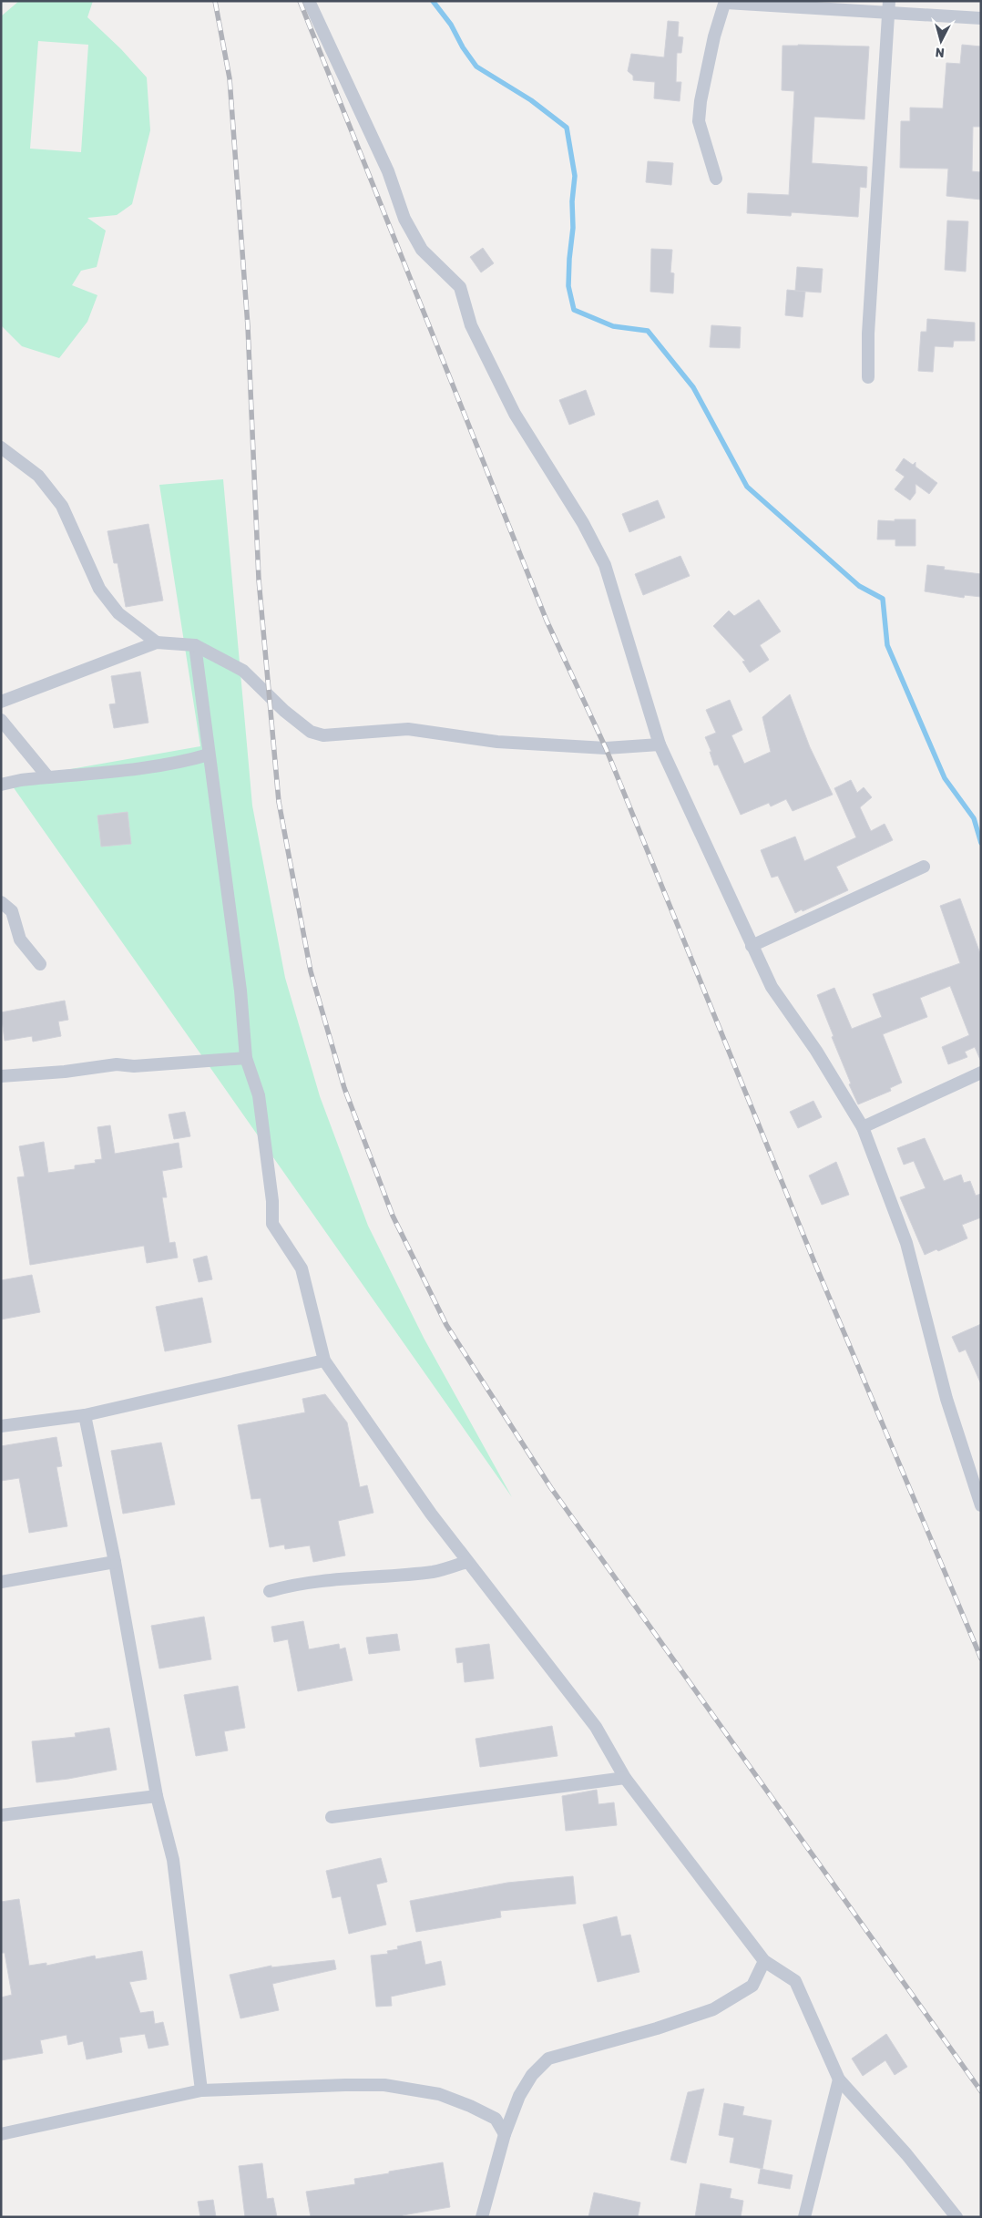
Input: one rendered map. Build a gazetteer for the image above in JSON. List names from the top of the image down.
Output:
{
  "north": "bottom"
}
